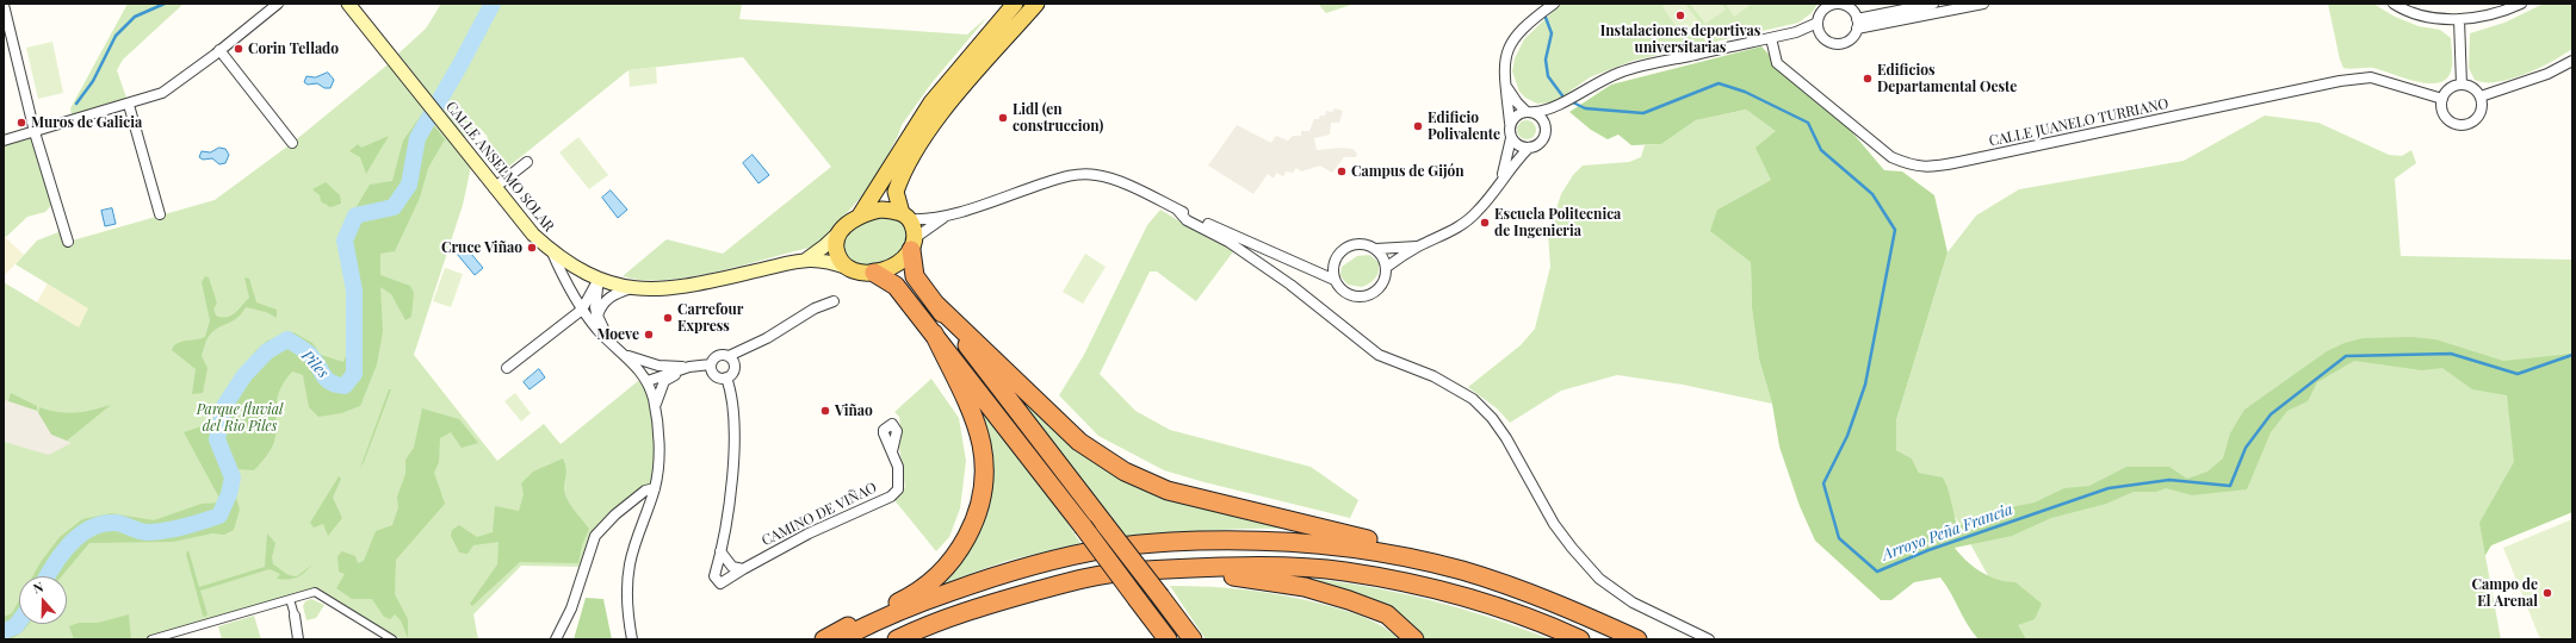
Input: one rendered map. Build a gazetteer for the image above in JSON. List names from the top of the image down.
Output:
{
  "streets": {
    "main road": ["CALLE ANSELMO SOLAR"],
    "street": ["CALLE JUANELO TURRIANO", "CAMINO DE VIÑAO"]
  },
  "water": ["Piles", "Arroyo Peña Francia"],
  "parks": ["Parque fluvial del Rio Piles"],
  "places": [
    "Instalaciones deportivas universitarias",
    "Corin Tellado",
    "Edificios Departamental Oeste",
    "Lidl (en construccion)",
    "Muros de Galicia",
    "Edificio Polivalente",
    "Campus de Gijón",
    "Escuela Politecnica de Ingenieria",
    "Cruce Viñao",
    "Carrefour Express",
    "Moeve",
    "Viñao",
    "Campo de El Arenal"
  ],
  "north": "top"
}
